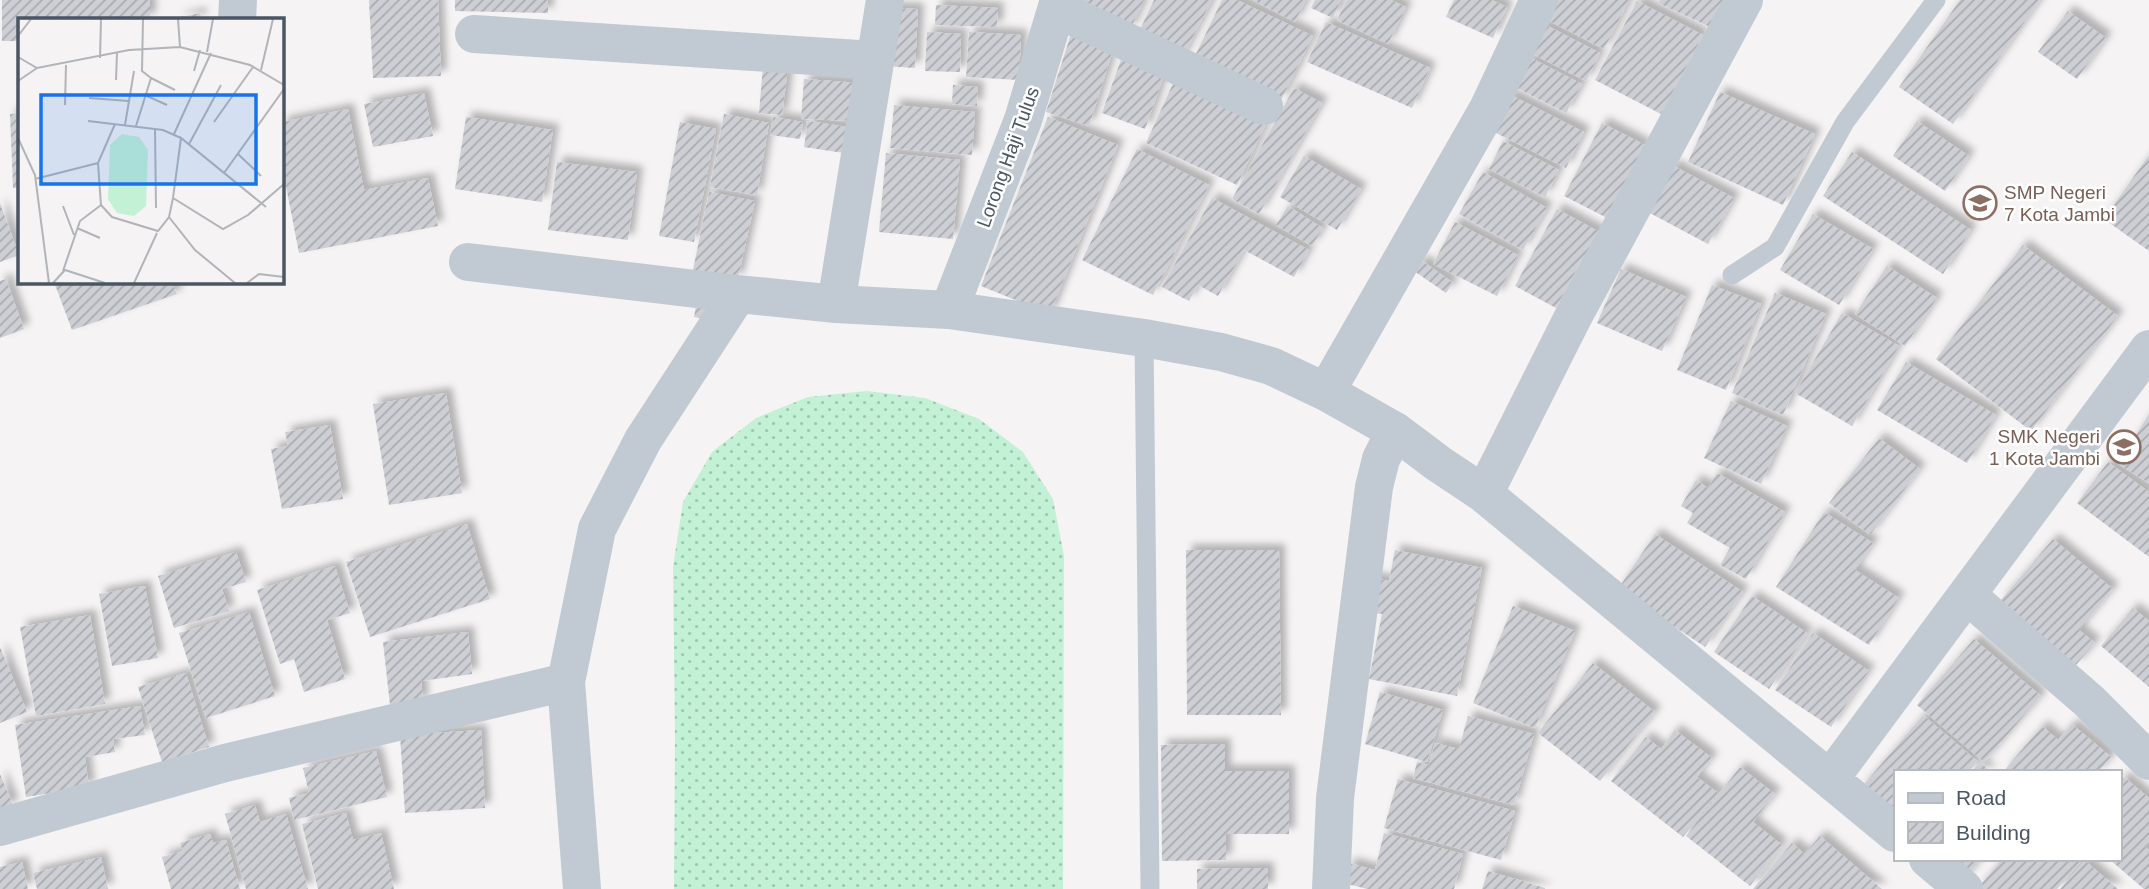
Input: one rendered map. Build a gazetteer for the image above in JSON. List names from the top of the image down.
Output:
{
  "streets": {
    "street": ["Lorong Haji Tulus"]
  },
  "places": {
    "school or university": ["SMP Negeri 7 Kota Jambi", "SMK Negeri 1 Kota Jambi"]
  },
  "legend": ["Road", "Building"]
}
